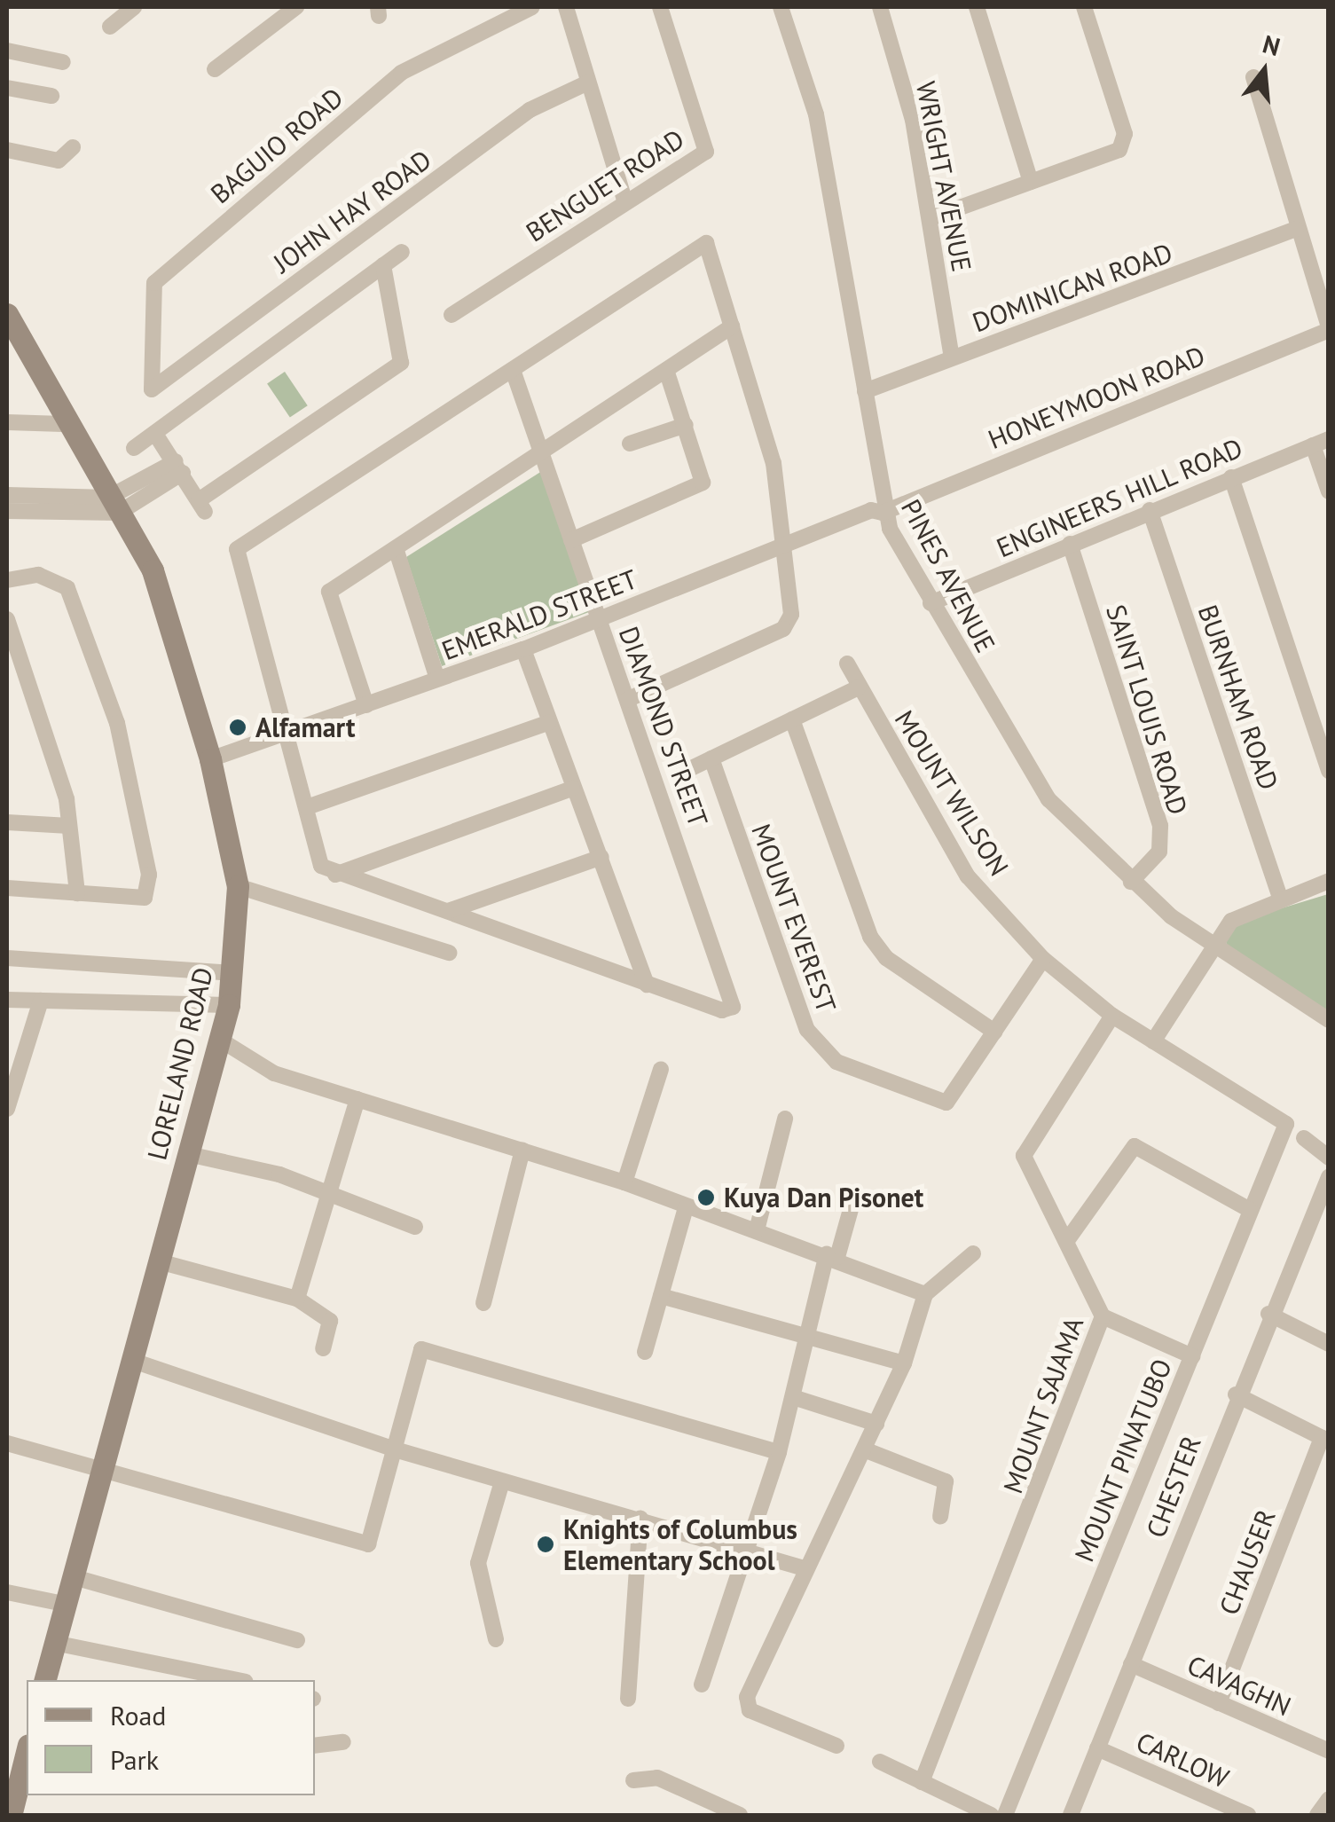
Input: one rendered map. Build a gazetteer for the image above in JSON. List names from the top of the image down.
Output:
{
  "streets": {
    "street": [
      "BAGUIO ROAD",
      "WRIGHT AVENUE",
      "BENGUET ROAD",
      "JOHN HAY ROAD",
      "DOMINICAN ROAD",
      "HONEYMOON ROAD",
      "ENGINEERS HILL ROAD",
      "PINES AVENUE",
      "EMERALD STREET",
      "BURNHAM ROAD",
      "SAINT LOUIS ROAD",
      "DIAMOND STREET",
      "MOUNT WILSON",
      "MOUNT EVEREST",
      "LORELAND ROAD",
      "MOUNT SAJAMA",
      "MOUNT PINATUBO",
      "CHESTER",
      "CHAUSER",
      "CAVAGHN",
      "CARLOW"
    ]
  },
  "crossings": [
    ["BAGUIO ROAD", "JOHN HAY ROAD"],
    ["WRIGHT AVENUE", "DOMINICAN ROAD"],
    ["DOMINICAN ROAD", "PINES AVENUE"],
    ["HONEYMOON ROAD", "PINES AVENUE"],
    ["HONEYMOON ROAD", "EMERALD STREET"],
    ["ENGINEERS HILL ROAD", "PINES AVENUE"],
    ["ENGINEERS HILL ROAD", "BURNHAM ROAD"],
    ["ENGINEERS HILL ROAD", "SAINT LOUIS ROAD"],
    ["PINES AVENUE", "EMERALD STREET"],
    ["PINES AVENUE", "SAINT LOUIS ROAD"],
    ["EMERALD STREET", "DIAMOND STREET"],
    ["EMERALD STREET", "LORELAND ROAD"],
    ["MOUNT WILSON", "MOUNT EVEREST"],
    ["MOUNT WILSON", "MOUNT SAJAMA"],
    ["MOUNT WILSON", "MOUNT PINATUBO"],
    ["CHESTER", "CAVAGHN"],
    ["CHESTER", "CARLOW"],
    ["CHAUSER", "CAVAGHN"]
  ],
  "places": ["Alfamart", "Kuya Dan Pisonet", "Knights of Columbus Elementary School"],
  "legend": ["Road", "Park"],
  "north": "top"
}
